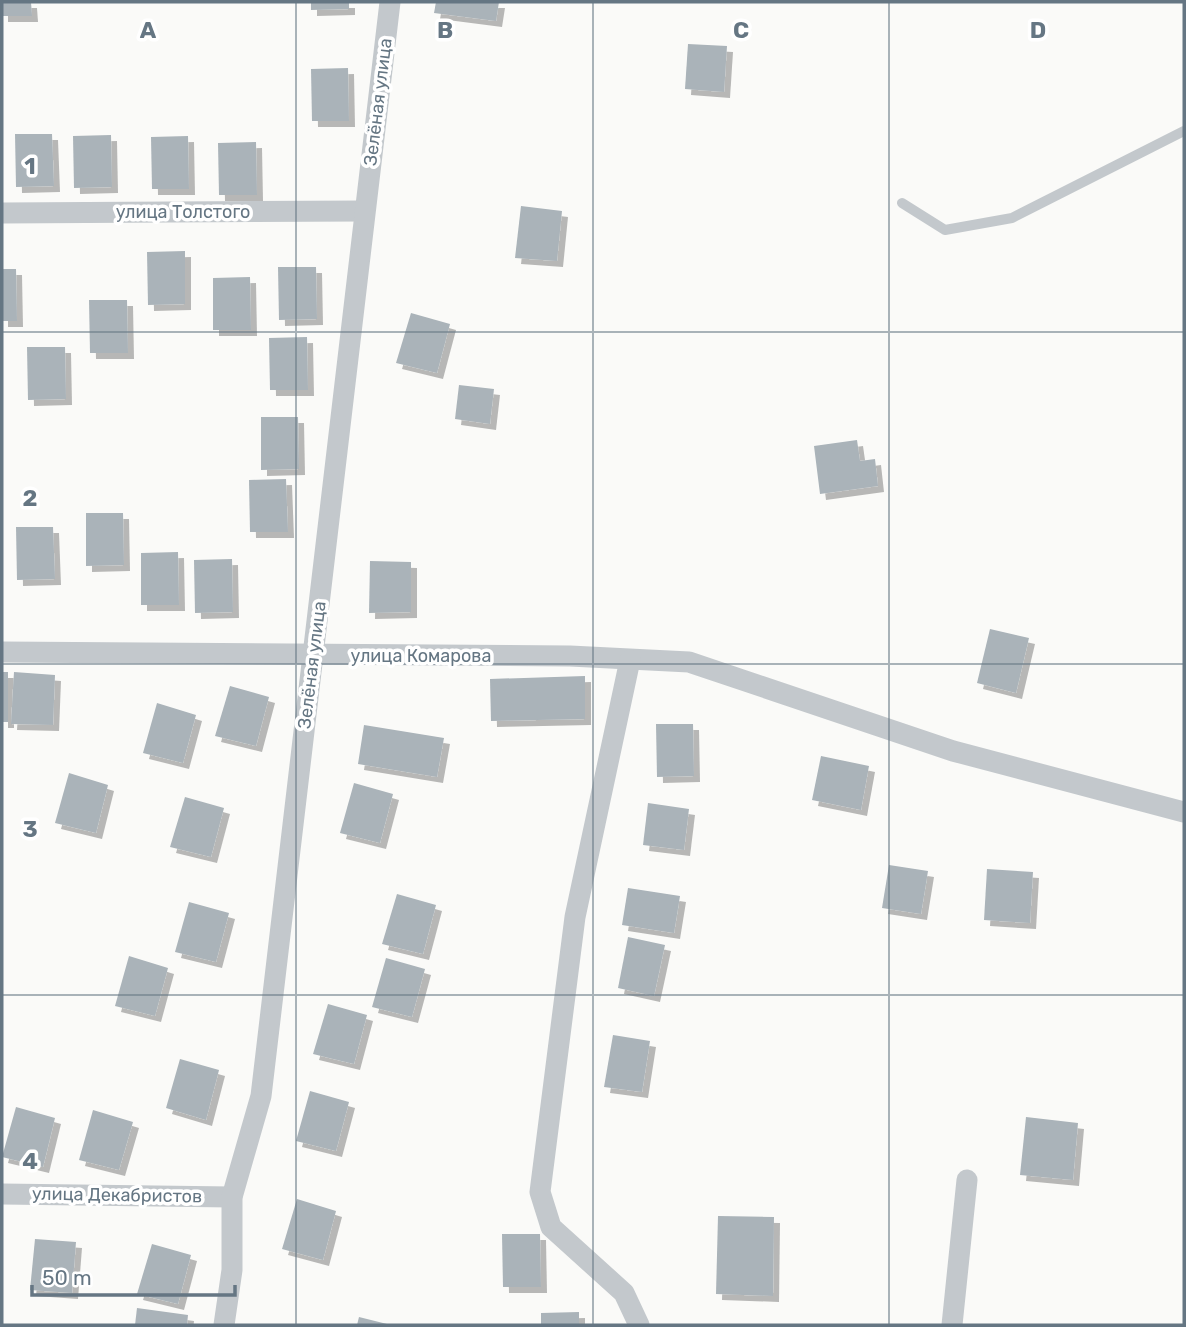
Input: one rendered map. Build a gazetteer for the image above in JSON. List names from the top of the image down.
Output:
{
  "streets": {
    "street": [
      "Зелёная улица",
      "улица Толстого",
      "улица Комарова",
      "улица Декабристов"
    ]
  },
  "crossings": [
    ["Зелёная улица", "улица Толстого"],
    ["Зелёная улица", "улица Комарова"],
    ["Зелёная улица", "улица Декабристов"]
  ],
  "scale_bar": "50 m",
  "grid": {
    "columns": [
      "A",
      "B",
      "C",
      "D"
    ],
    "rows": [
      "1",
      "2",
      "3",
      "4"
    ]
  }
}
